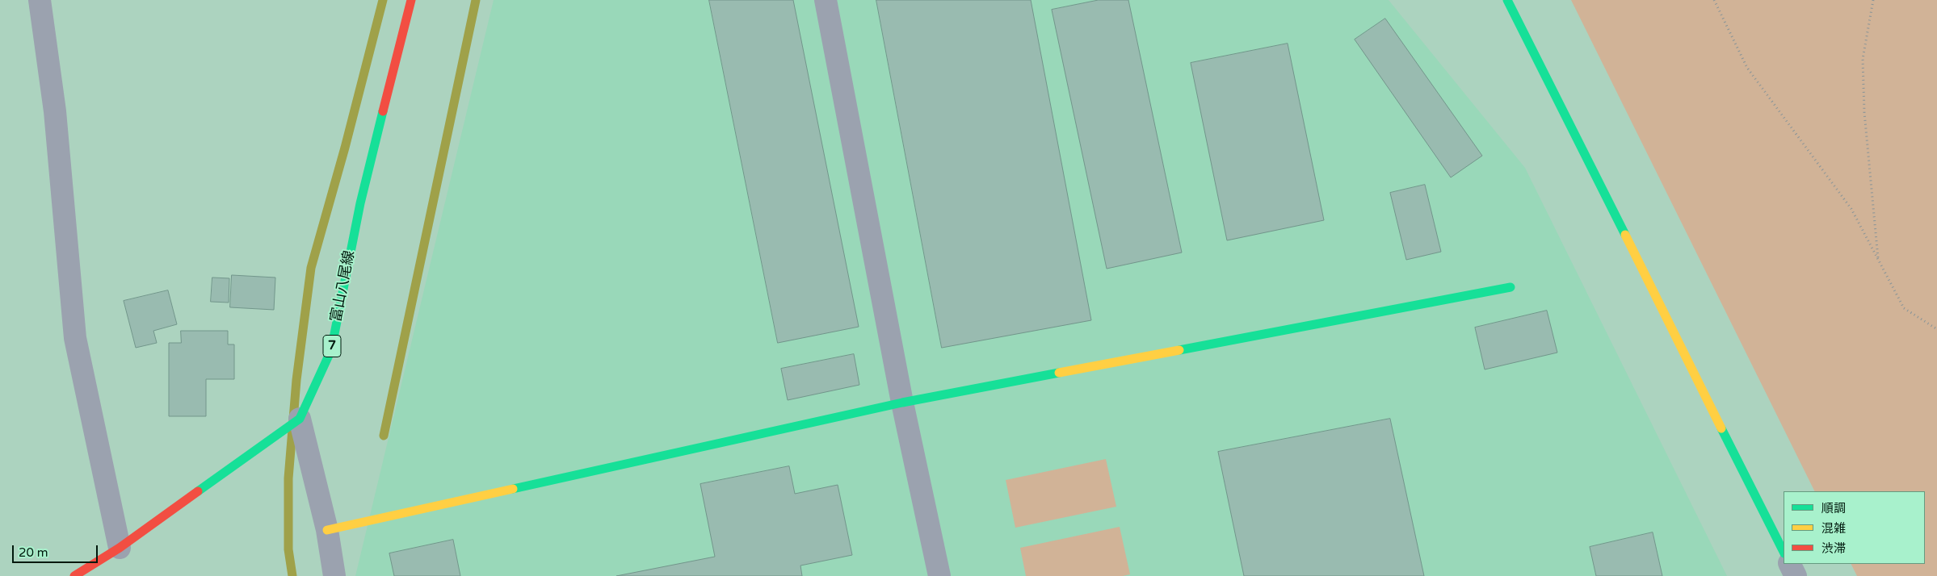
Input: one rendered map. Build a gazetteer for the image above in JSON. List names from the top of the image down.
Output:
{
  "streets": {
    "street": ["富山八尾線", "7"]
  },
  "legend": ["順調", "混雑", "渋滞"],
  "scale_bar": "20 m"
}
